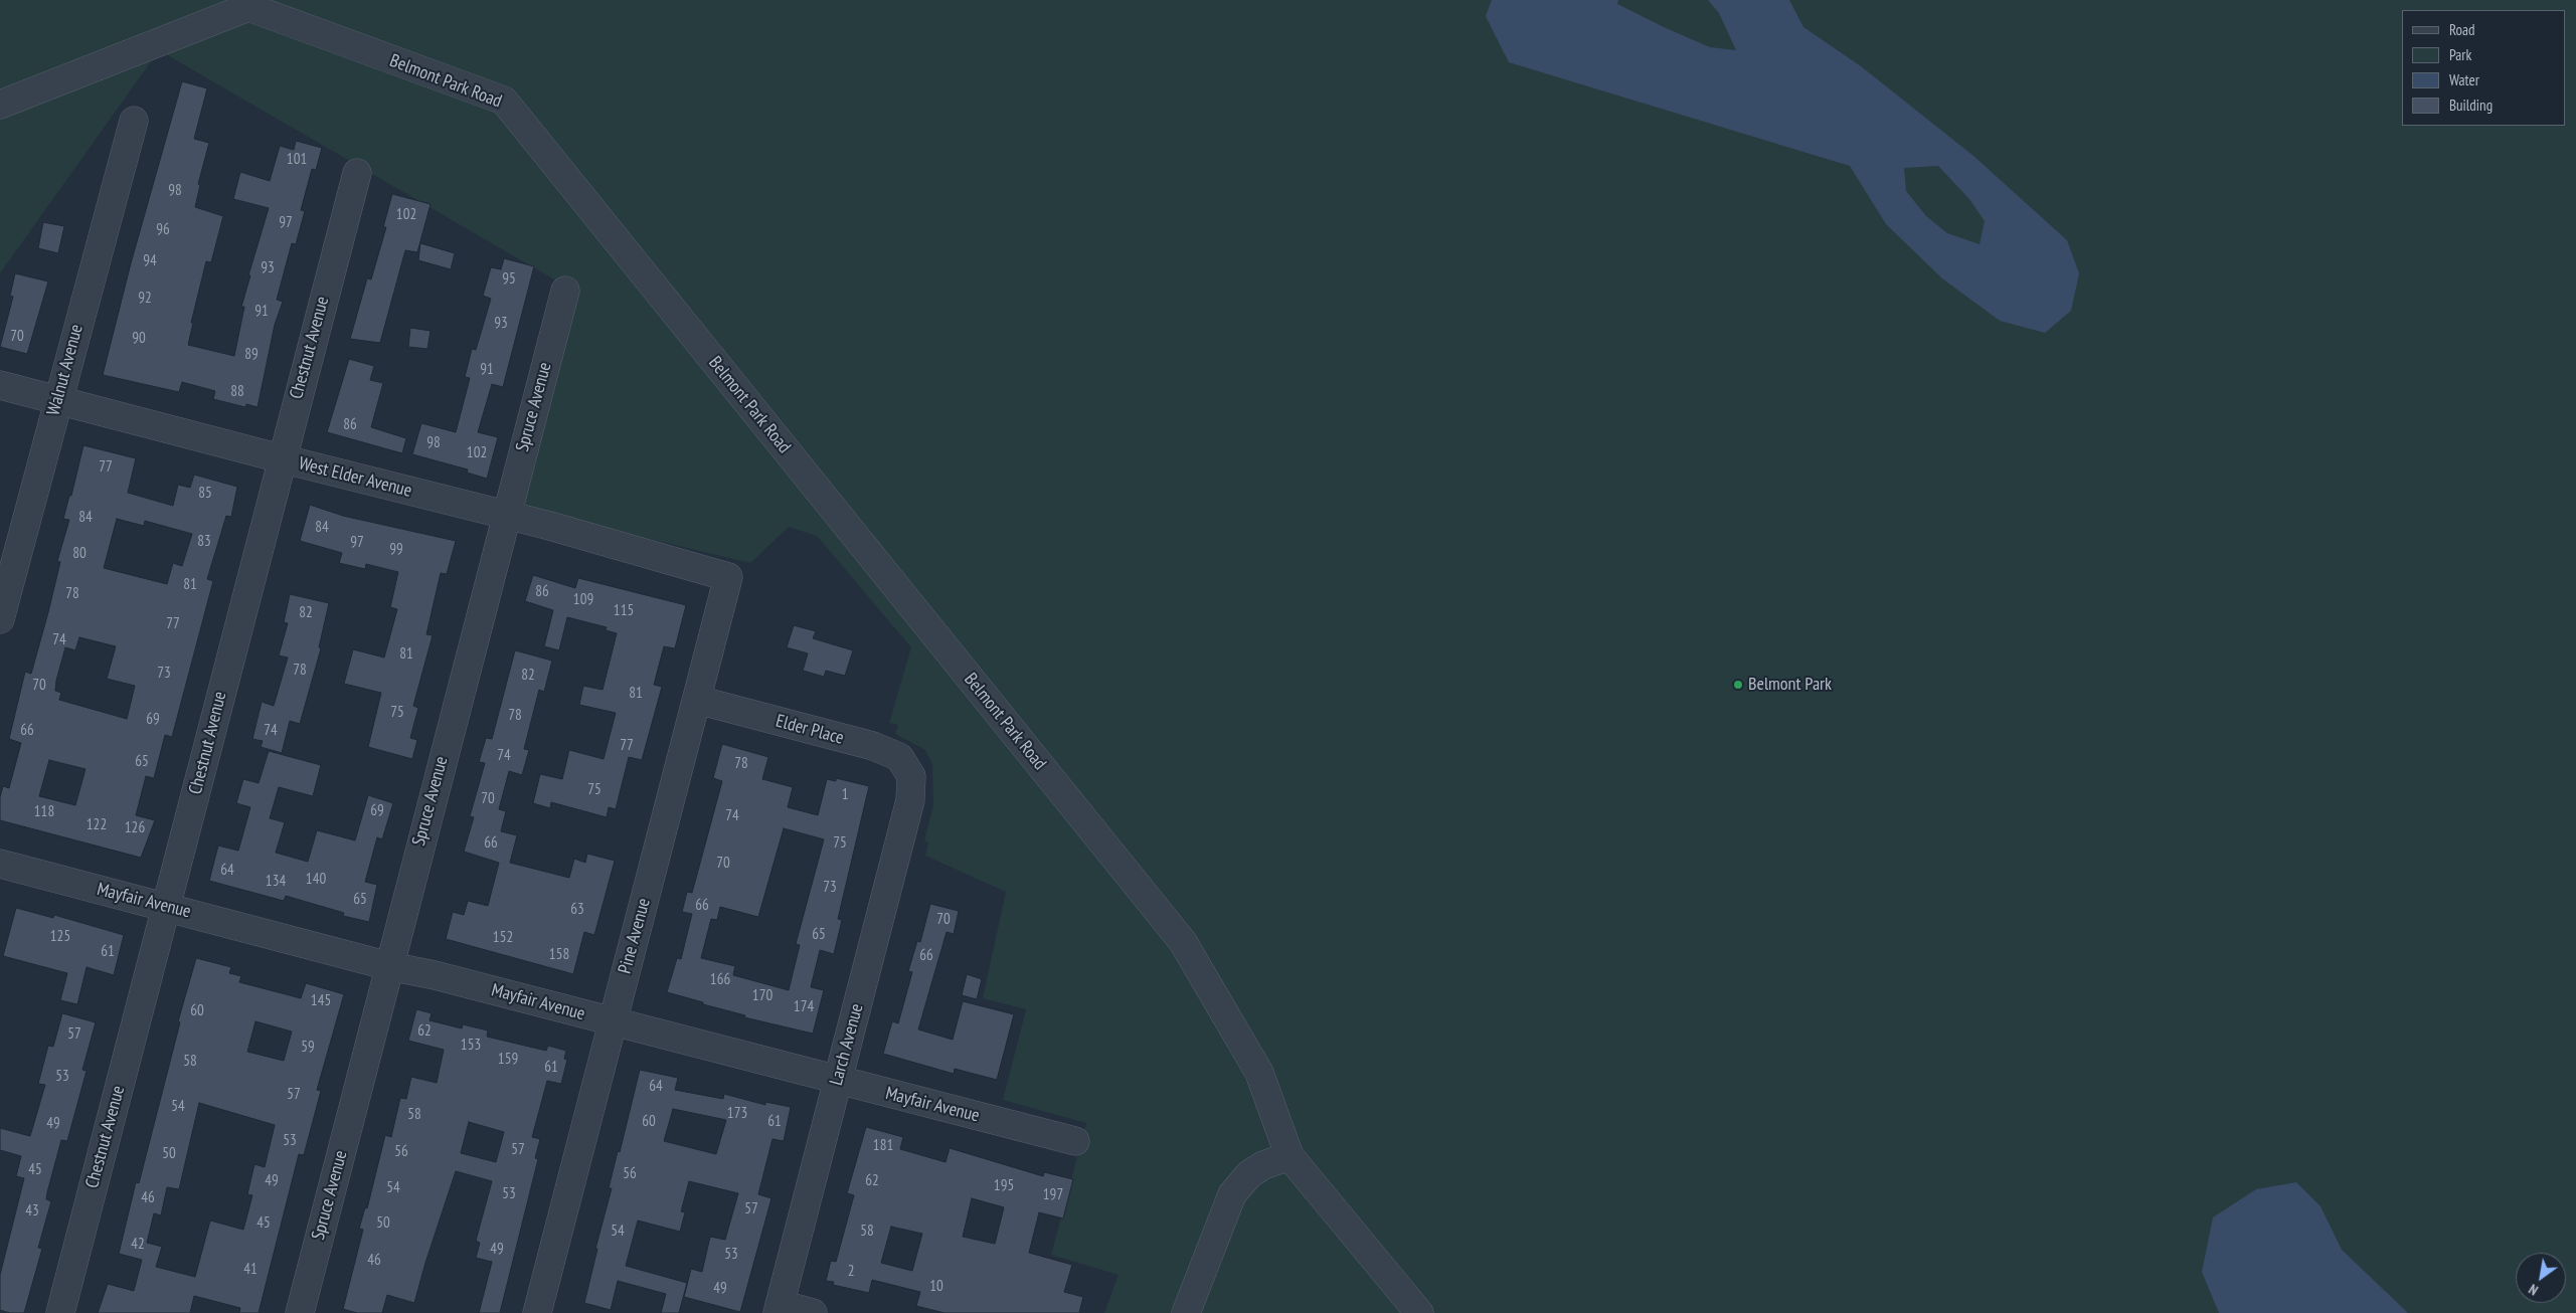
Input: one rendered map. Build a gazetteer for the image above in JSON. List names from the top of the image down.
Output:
{
  "streets": {
    "street": [
      "Belmont Park Road",
      "Chestnut Avenue",
      "Walnut Avenue",
      "Spruce Avenue",
      "West Elder Avenue",
      "Elder Place",
      "Mayfair Avenue",
      "Pine Avenue",
      "Larch Avenue"
    ]
  },
  "crossings": [
    ["Chestnut Avenue", "West Elder Avenue"],
    ["Chestnut Avenue", "Mayfair Avenue"],
    ["Walnut Avenue", "West Elder Avenue"],
    ["Spruce Avenue", "West Elder Avenue"],
    ["Spruce Avenue", "Mayfair Avenue"],
    ["West Elder Avenue", "Pine Avenue"],
    ["Elder Place", "Pine Avenue"],
    ["Elder Place", "Larch Avenue"],
    ["Mayfair Avenue", "Pine Avenue"],
    ["Mayfair Avenue", "Larch Avenue"]
  ],
  "places": ["Belmont Park"],
  "house_numbers": [
    "101",
    "98",
    "102",
    "97",
    "96",
    "94",
    "93",
    "95",
    "92",
    "91",
    "93",
    "70",
    "90",
    "89",
    "91",
    "88",
    "86",
    "98",
    "102",
    "77",
    "85",
    "84",
    "84",
    "83",
    "97",
    "99",
    "80",
    "81",
    "86",
    "78",
    "109",
    "115",
    "82",
    "77",
    "74",
    "81",
    "78",
    "73",
    "82",
    "70",
    "81",
    "75",
    "78",
    "69",
    "66",
    "74",
    "77",
    "74",
    "65",
    "78",
    "75",
    "1",
    "70",
    "69",
    "118",
    "74",
    "122",
    "126",
    "66",
    "75",
    "70",
    "64",
    "140",
    "134",
    "73",
    "65",
    "66",
    "63",
    "70",
    "65",
    "125",
    "152",
    "61",
    "158",
    "66",
    "166",
    "170",
    "145",
    "174",
    "60",
    "62",
    "57",
    "153",
    "59",
    "159",
    "58",
    "61",
    "53",
    "64",
    "57",
    "54",
    "173",
    "58",
    "60",
    "61",
    "49",
    "53",
    "181",
    "57",
    "56",
    "50",
    "45",
    "56",
    "49",
    "62",
    "195",
    "54",
    "53",
    "197",
    "46",
    "57",
    "43",
    "45",
    "50",
    "54",
    "58",
    "42",
    "49",
    "53",
    "46",
    "41",
    "2",
    "10",
    "49"
  ],
  "legend": [
    "Road",
    "Park",
    "Water",
    "Building"
  ],
  "north": "bottom left"
}
